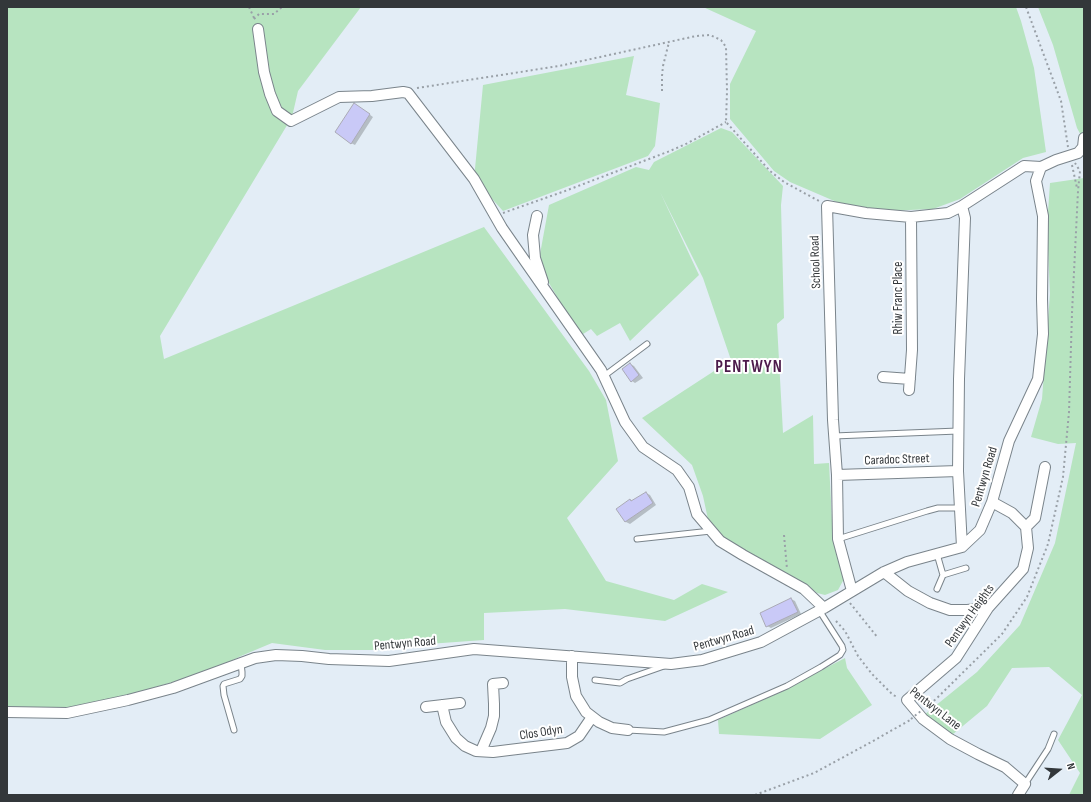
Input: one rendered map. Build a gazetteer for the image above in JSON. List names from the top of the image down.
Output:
{
  "streets": {
    "street": [
      "School Road",
      "Rhiw Franc Place",
      "Caradoc Street",
      "Pentwyn Road",
      "Pentwyn Heights",
      "Pentwyn Lane",
      "Clos Odyn"
    ]
  },
  "crossings": [
    ["School Road", "Caradoc Street"],
    ["School Road", "Pentwyn Road"],
    ["Pentwyn Road", "Pentwyn Lane"],
    ["Pentwyn Heights", "Pentwyn Lane"]
  ],
  "districts": ["PENTWYN"],
  "north": "right"
}
